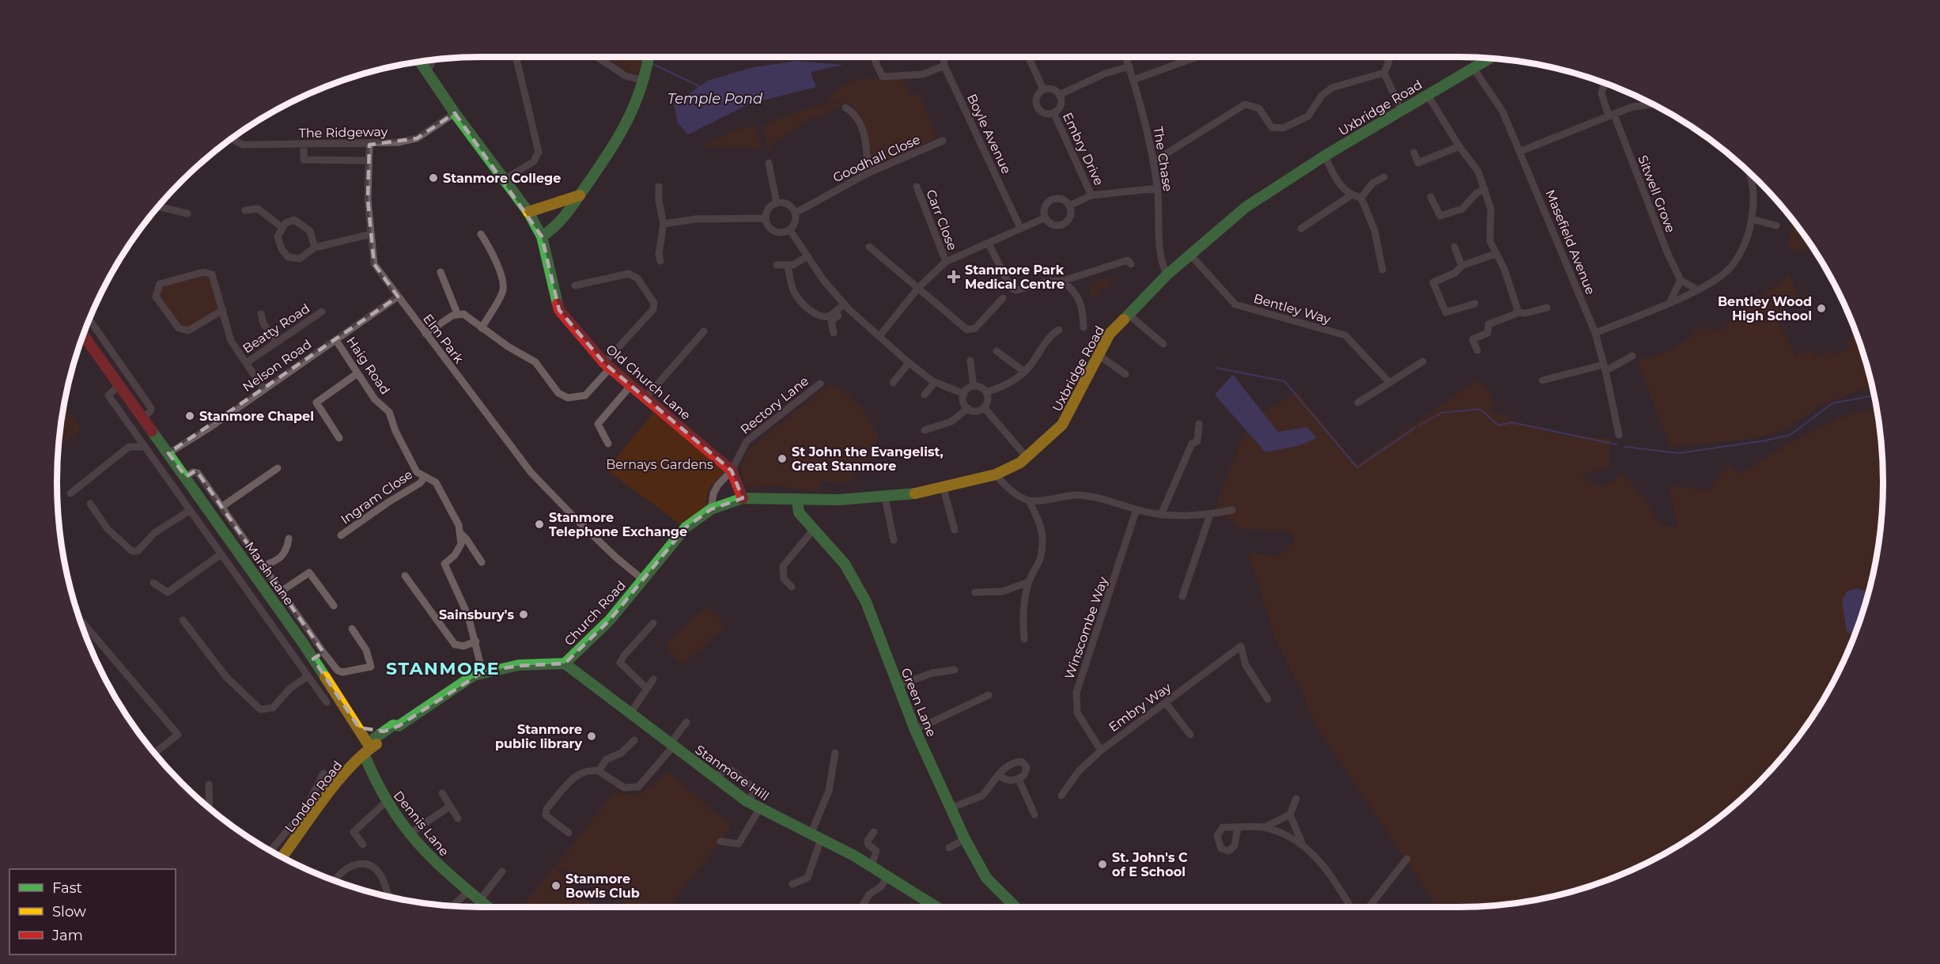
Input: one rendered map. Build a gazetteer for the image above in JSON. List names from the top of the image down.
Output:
{
  "streets": {
    "main road": [
      "Uxbridge Road",
      "Old Church Lane",
      "Marsh Lane",
      "Church Road",
      "Green Lane",
      "Stanmore Hill",
      "London Road",
      "Dennis Lane"
    ],
    "street": [
      "The Ridgeway",
      "Boyle Avenue",
      "Embry Drive",
      "Goodhall Close",
      "The Chase",
      "Sitwell Grove",
      "Carr Close",
      "Masefield Avenue",
      "Bentley Way",
      "Beatty Road",
      "Elm Park",
      "Nelson Road",
      "Haig Road",
      "Rectory Lane",
      "Ingram Close",
      "Winscombe Way",
      "Embry Way"
    ]
  },
  "crossings": [
    ["Uxbridge Road", "The Chase"],
    ["Uxbridge Road", "Masefield Avenue"],
    ["Uxbridge Road", "Bentley Way"],
    ["Uxbridge Road", "Elm Park"],
    ["Uxbridge Road", "Old Church Lane"],
    ["Uxbridge Road", "Rectory Lane"],
    ["Uxbridge Road", "Church Road"],
    ["Uxbridge Road", "Green Lane"],
    ["The Ridgeway", "Elm Park"],
    ["The Ridgeway", "Old Church Lane"],
    ["Elm Park", "Nelson Road"],
    ["Elm Park", "Church Road"],
    ["Nelson Road", "Haig Road"],
    ["Nelson Road", "Marsh Lane"],
    ["Haig Road", "Ingram Close"],
    ["Old Church Lane", "Rectory Lane"],
    ["Marsh Lane", "London Road"],
    ["Marsh Lane", "Dennis Lane"],
    ["Church Road", "Stanmore Hill"],
    ["Winscombe Way", "Embry Way"],
    ["London Road", "Dennis Lane"]
  ],
  "districts": ["STANMORE"],
  "water": ["Temple Pond"],
  "parks": ["Bernays Gardens"],
  "places": {
    "other": [
      "Stanmore College",
      "Bentley Wood High School",
      "Stanmore Chapel",
      "St John the Evangelist, Great Stanmore",
      "Stanmore Telephone Exchange",
      "Sainsbury's",
      "Stanmore public library",
      "St. John's C of E School",
      "Stanmore Bowls Club"
    ],
    "health": ["Stanmore Park Medical Centre"]
  },
  "legend": ["Fast", "Slow", "Jam"]
}
